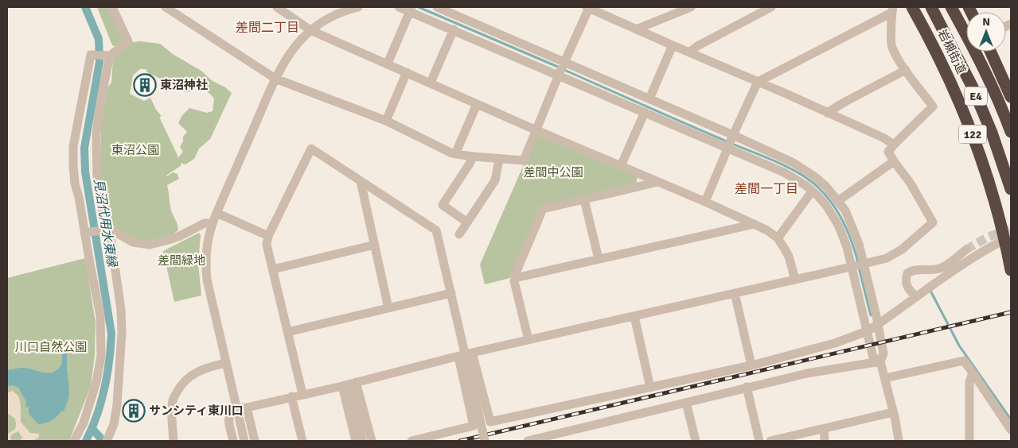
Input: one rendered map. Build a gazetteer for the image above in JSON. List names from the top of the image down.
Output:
{
  "streets": {
    "highway": ["岩槻街道", "E4", "122"]
  },
  "districts": ["差間二丁目", "差間一丁目"],
  "water": ["見沼代用水東縁"],
  "parks": [
    "東沼公園",
    "差間中公園",
    "差間緑地",
    "川口自然公園"
  ],
  "places": {
    "building": ["東沼神社", "サンシティ東川口"]
  },
  "north": "top"
}
